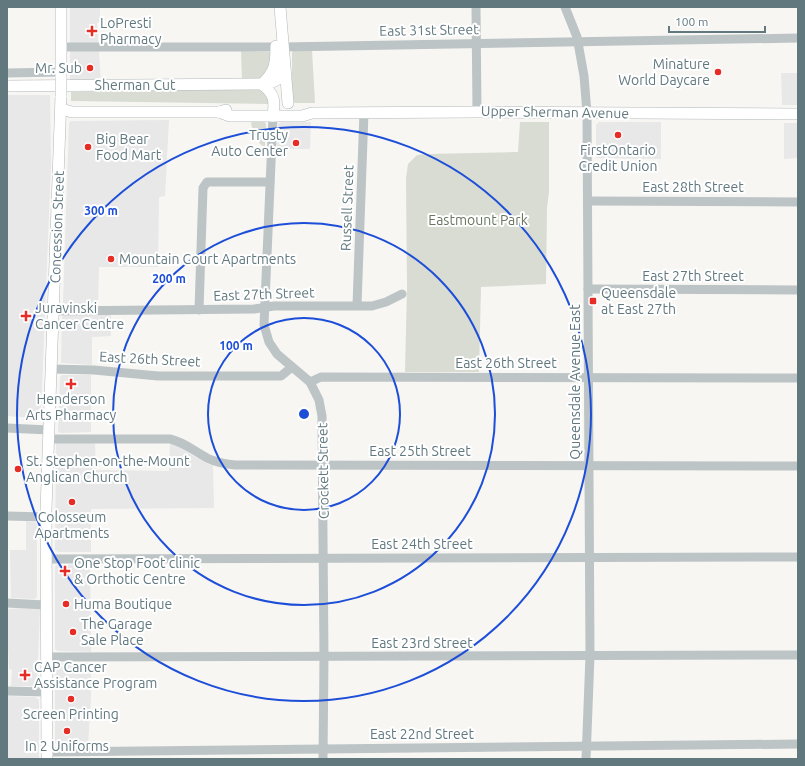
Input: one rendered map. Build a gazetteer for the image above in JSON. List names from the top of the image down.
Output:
{
  "streets": {
    "main road": ["Sherman Cut", "Upper Sherman Avenue", "Concession Street"],
    "street": [
      "East 31st Street",
      "East 28th Street",
      "Russell Street",
      "East 27th Street",
      "East 26th Street",
      "Queensdale Avenue East",
      "East 25th Street",
      "Crockett Street",
      "East 24th Street",
      "East 23rd Street",
      "East 22nd Street"
    ]
  },
  "crossings": [
    ["East 31st Street", "Concession Street"],
    ["East 31st Street", "Queensdale Avenue East"],
    ["Upper Sherman Avenue", "Russell Street"],
    ["Upper Sherman Avenue", "Concession Street"],
    ["Upper Sherman Avenue", "Queensdale Avenue East"],
    ["Upper Sherman Avenue", "Crockett Street"],
    ["East 28th Street", "Queensdale Avenue East"],
    ["Russell Street", "East 27th Street"],
    ["Concession Street", "East 27th Street"],
    ["Concession Street", "East 26th Street"],
    ["Concession Street", "East 25th Street"],
    ["Concession Street", "East 24th Street"],
    ["Concession Street", "East 23rd Street"],
    ["Concession Street", "East 22nd Street"],
    ["East 27th Street", "Queensdale Avenue East"],
    ["East 27th Street", "Crockett Street"],
    ["East 26th Street", "Queensdale Avenue East"],
    ["East 26th Street", "Crockett Street"],
    ["Queensdale Avenue East", "East 25th Street"],
    ["Queensdale Avenue East", "East 24th Street"],
    ["Queensdale Avenue East", "East 23rd Street"],
    ["Queensdale Avenue East", "East 22nd Street"],
    ["East 25th Street", "Crockett Street"],
    ["Crockett Street", "East 24th Street"],
    ["Crockett Street", "East 23rd Street"],
    ["Crockett Street", "East 22nd Street"]
  ],
  "parks": ["Eastmount Park"],
  "places": {
    "health": [
      "LoPresti Pharmacy",
      "Juravinski Cancer Centre",
      "Henderson Arts Pharmacy",
      "One Stop Foot clinic & Orthotic Centre",
      "CAP Cancer Assistance Program"
    ],
    "other": [
      "Mr. Sub",
      "Minature World Daycare",
      "FirstOntario Credit Union",
      "Trusty Auto Center",
      "Big Bear Food Mart",
      "Mountain Court Apartments",
      "St. Stephen-on-the-Mount Anglican Church",
      "Colosseum Apartments",
      "Huma Boutique",
      "The Garage Sale Place",
      "Screen Printing",
      "In 2 Uniforms"
    ],
    "transit": ["Queensdale at East 27th"]
  },
  "scale_bar": "100 m",
  "rings": ["300 m", "200 m", "100 m"]
}
